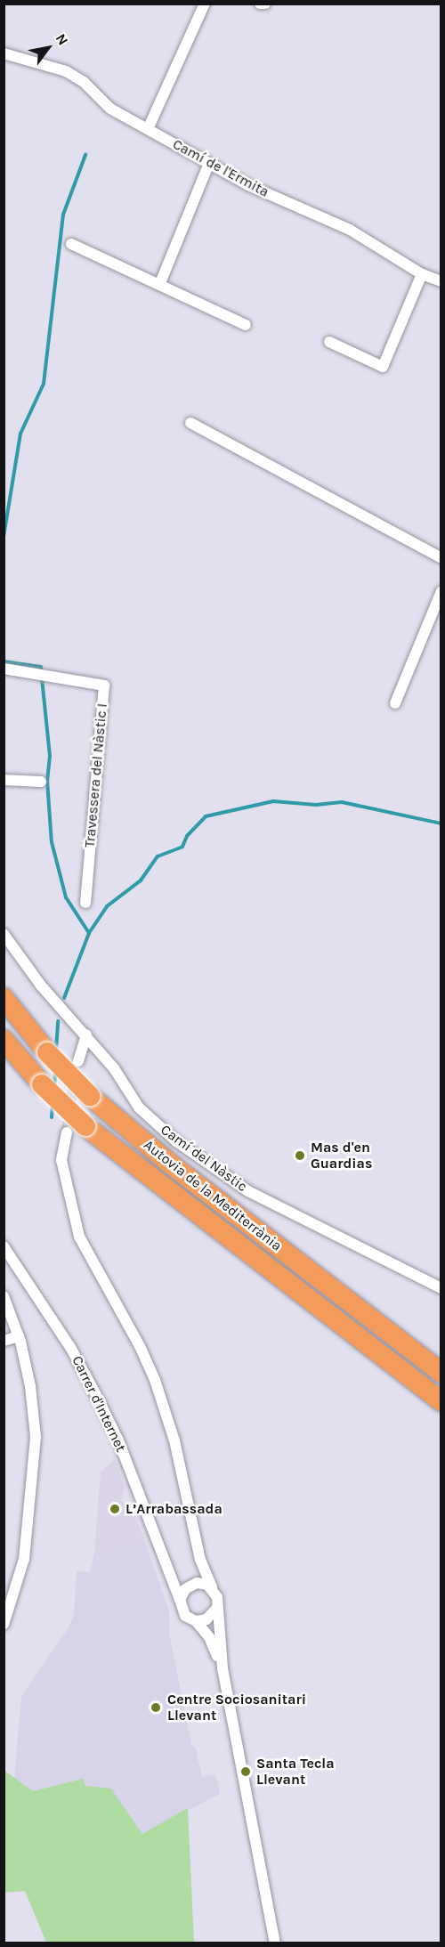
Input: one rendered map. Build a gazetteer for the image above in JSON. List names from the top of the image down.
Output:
{
  "streets": {
    "highway": ["Autovia de la Mediterrània"],
    "street": [
      "Camí de l'Ermita",
      "Travessera del Nàstic I",
      "Camí del Nàstic",
      "Carrer d'Internet"
    ]
  },
  "places": [
    "Mas d'en Guardias",
    "L’Arrabassada",
    "Centre Sociosanitari Llevant",
    "Santa Tecla Llevant"
  ],
  "north": "top right"
}
